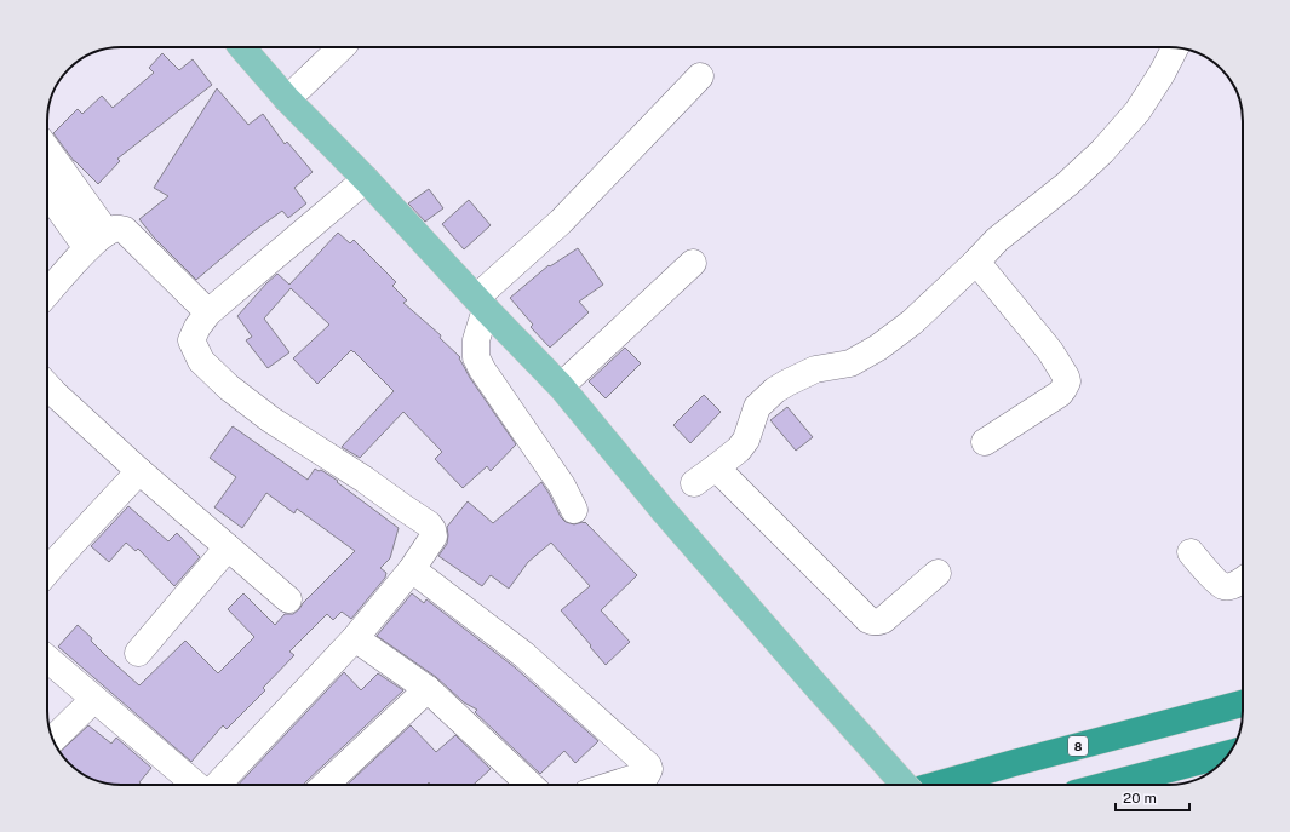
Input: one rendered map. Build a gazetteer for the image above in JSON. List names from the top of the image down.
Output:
{
  "streets": {
    "highway": ["8"]
  },
  "scale_bar": "20 m"
}
